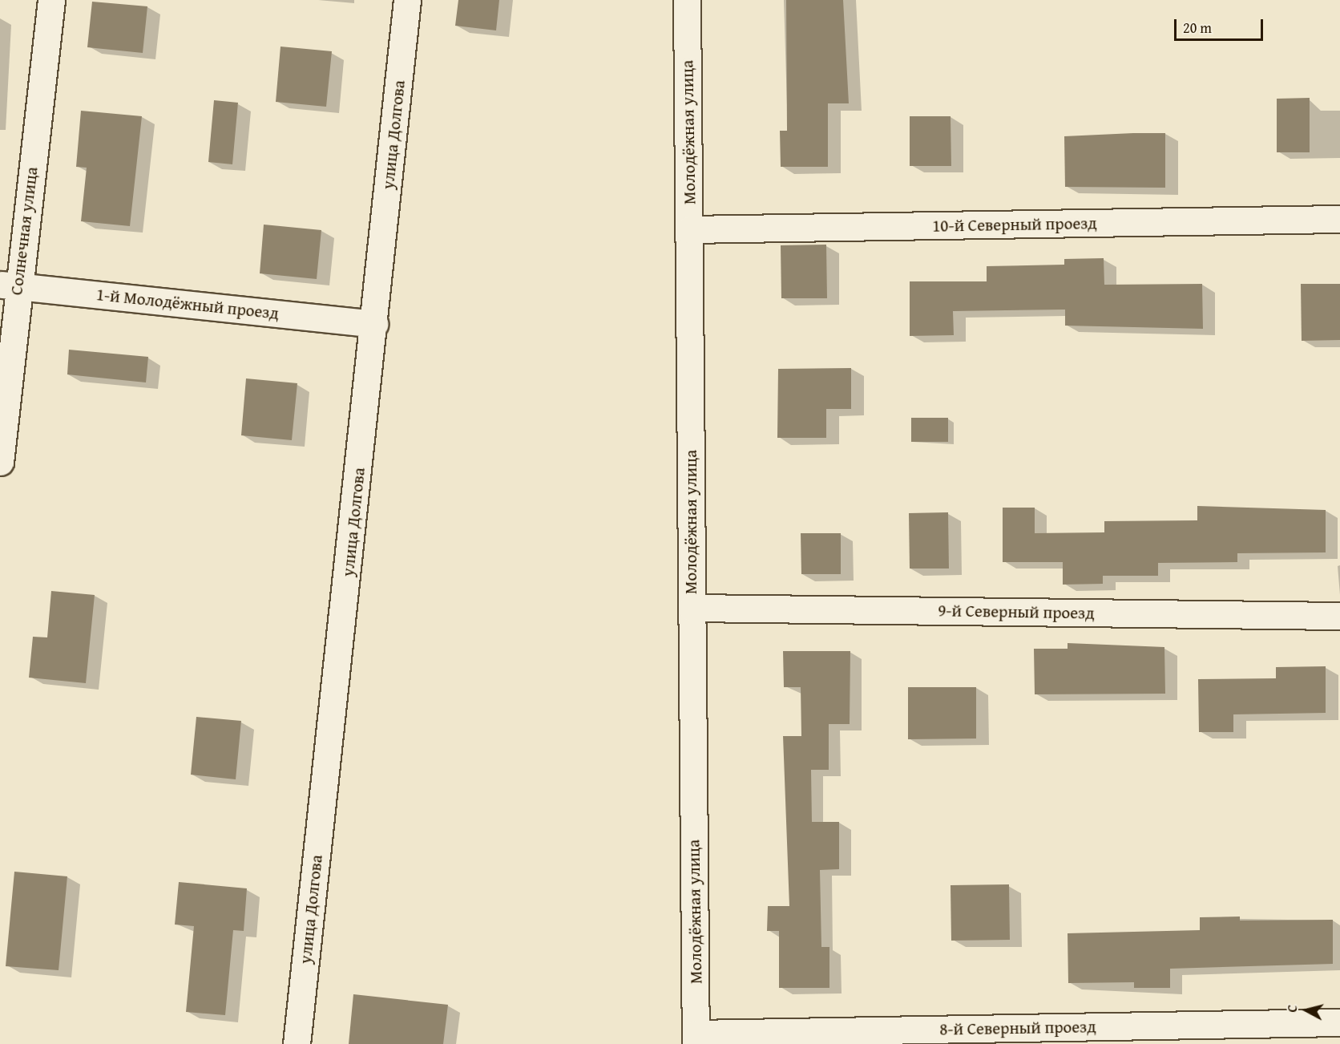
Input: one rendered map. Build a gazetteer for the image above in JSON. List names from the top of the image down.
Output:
{
  "streets": {
    "street": [
      "Молодёжная улица",
      "улица Долгова",
      "10-й Северный проезд",
      "Солнечная улица",
      "1-й Молодёжный проезд",
      "9-й Северный проезд",
      "8-й Северный проезд"
    ]
  },
  "crossings": [
    ["Молодёжная улица", "10-й Северный проезд"],
    ["Молодёжная улица", "9-й Северный проезд"],
    ["Молодёжная улица", "8-й Северный проезд"],
    ["улица Долгова", "1-й Молодёжный проезд"],
    ["Солнечная улица", "1-й Молодёжный проезд"]
  ],
  "scale_bar": "20 m",
  "north": "left"
}
